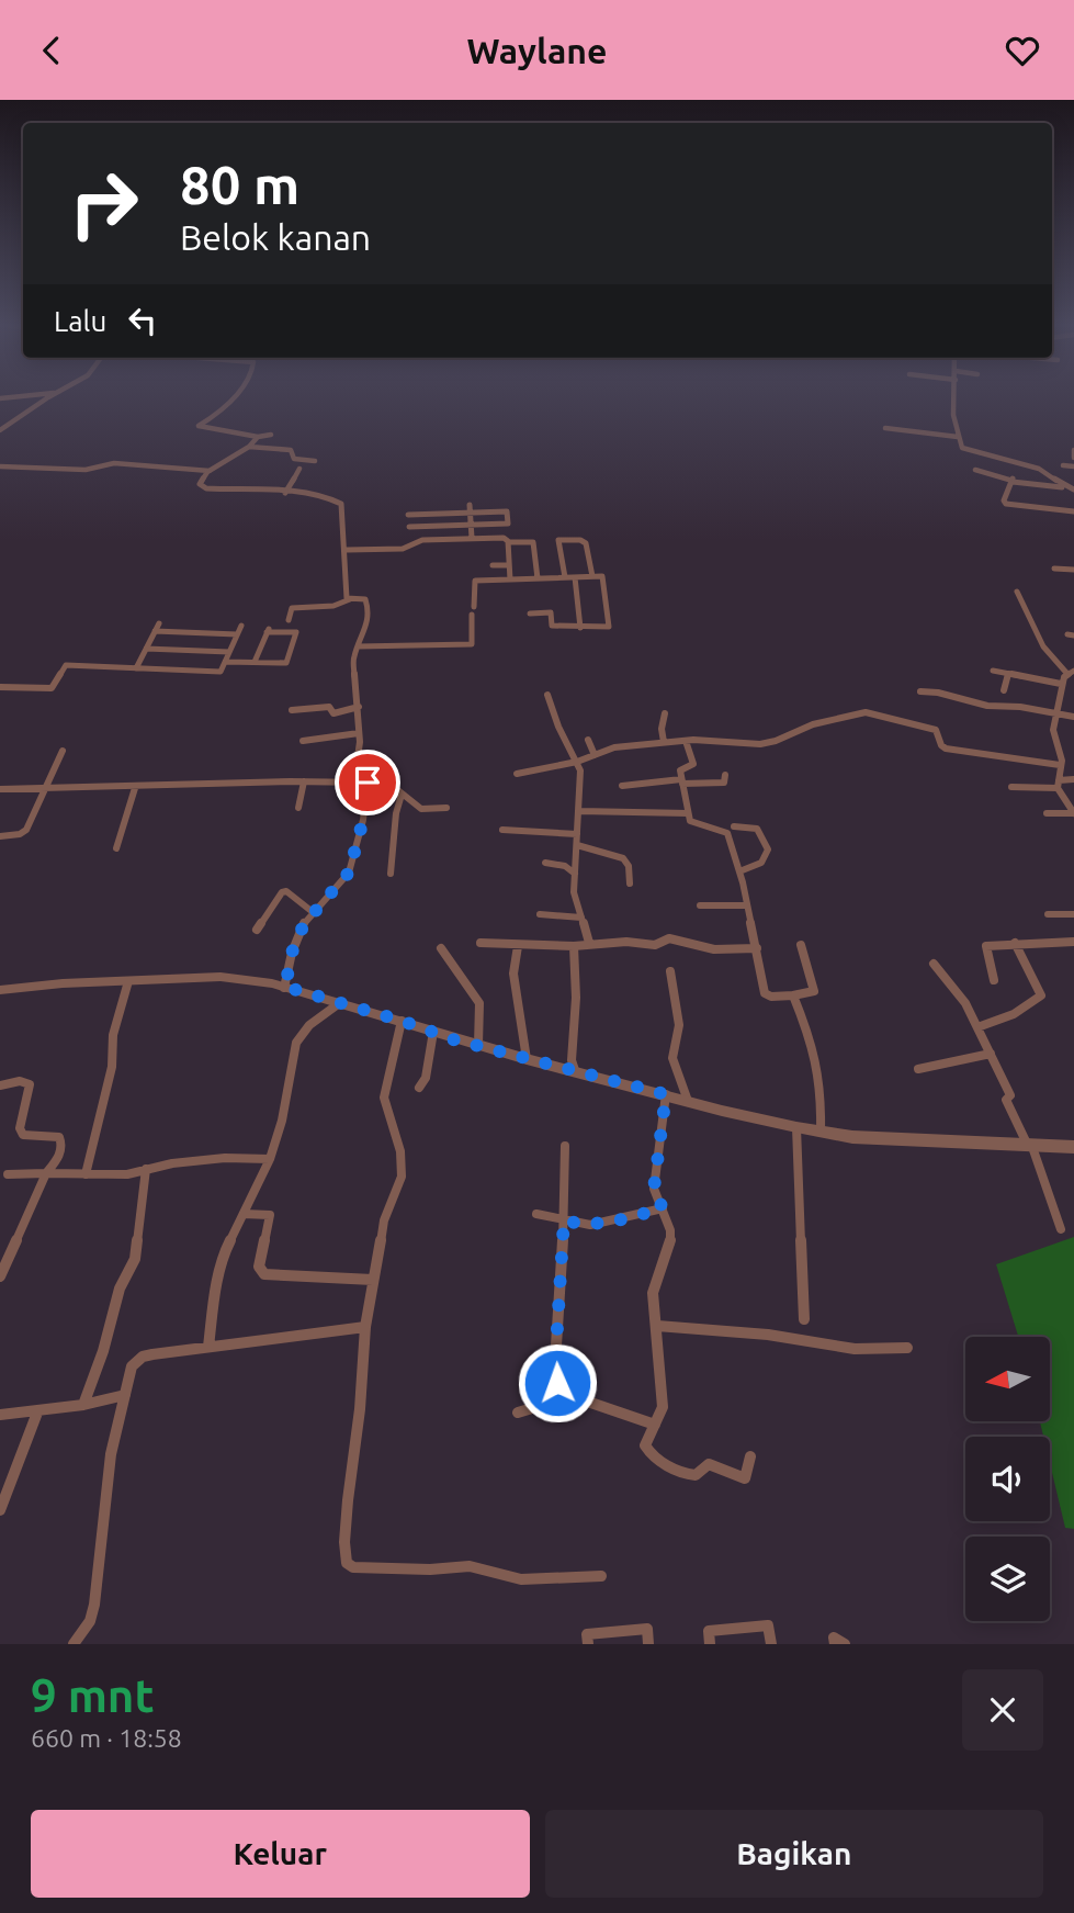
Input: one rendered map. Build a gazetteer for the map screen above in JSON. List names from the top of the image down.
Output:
{
  "north": "left",
  "page": {
    "header": "Waylane",
    "turn": ["80 m", "Belok kanan"],
    "then": "Lalu",
    "heading": ["9 mnt", "660 m · 18:58"],
    "buttons": ["Keluar", "Bagikan"]
  }
}
